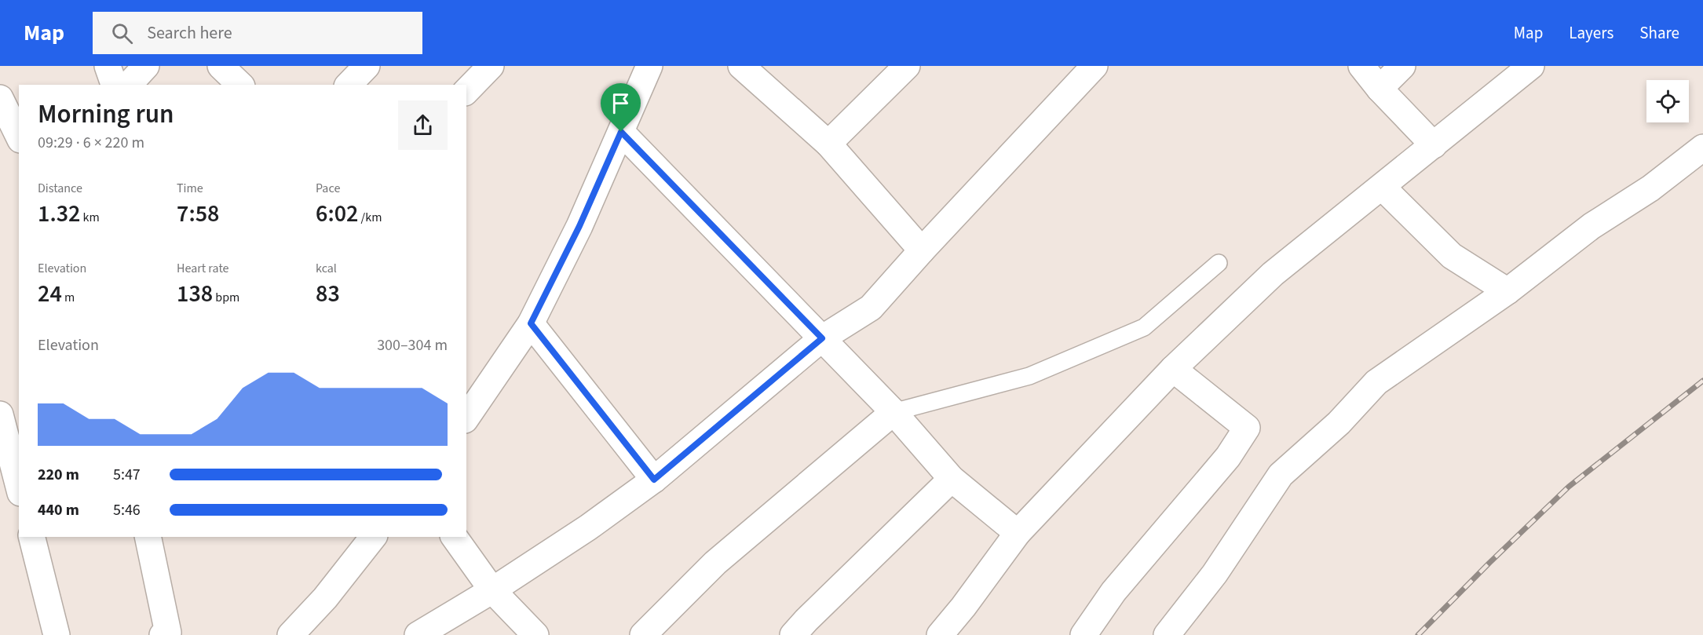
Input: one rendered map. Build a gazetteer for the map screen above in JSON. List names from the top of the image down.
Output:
{
  "page": {
    "header": "Map",
    "search": "Search here",
    "nav": ["Map", "Layers", "Share"],
    "heading": ["Morning run", "09:29 · 6 × 220 m"],
    "stats": [
      ["Distance", "1.32 km"],
      ["Time", "7:58"],
      ["Pace", "6:02 /km"],
      ["Elevation", "24 m"],
      ["Heart rate", "138 bpm"],
      ["kcal", "83"]
    ],
    "chart": ["Elevation", "300–304 m"],
    "list": [
      {
        "name": "220 m",
        "note": "5:47"
      },
      {
        "name": "440 m",
        "note": "5:46"
      }
    ]
  }
}
